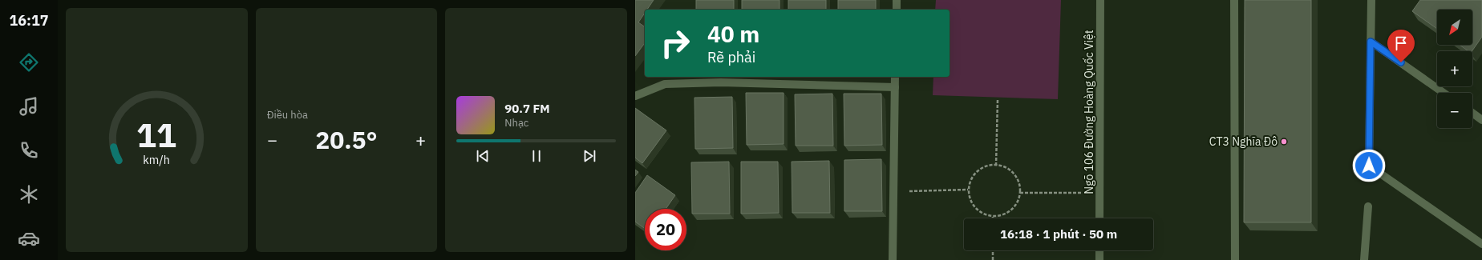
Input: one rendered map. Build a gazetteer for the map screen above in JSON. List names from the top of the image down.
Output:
{
  "streets": {
    "street": ["Ngõ 106 Đường Hoàng Quốc Việt"]
  },
  "places": ["CT3 Nghĩa Đô"],
  "north": "bottom left",
  "page": {
    "tabs": "16:17",
    "tile": "Điều hòa",
    "map_buttons": ["+", "−"],
    "turn": ["40 m", "Rẽ phải"],
    "song": ["90.7 FM", "Nhạc"],
    "heat": ["−", "20.5°", "+"],
    "limit": "20",
    "trip": "16:18 · 1 phút · 50 m",
    "gauge": ["11", "km/h"]
  }
}
